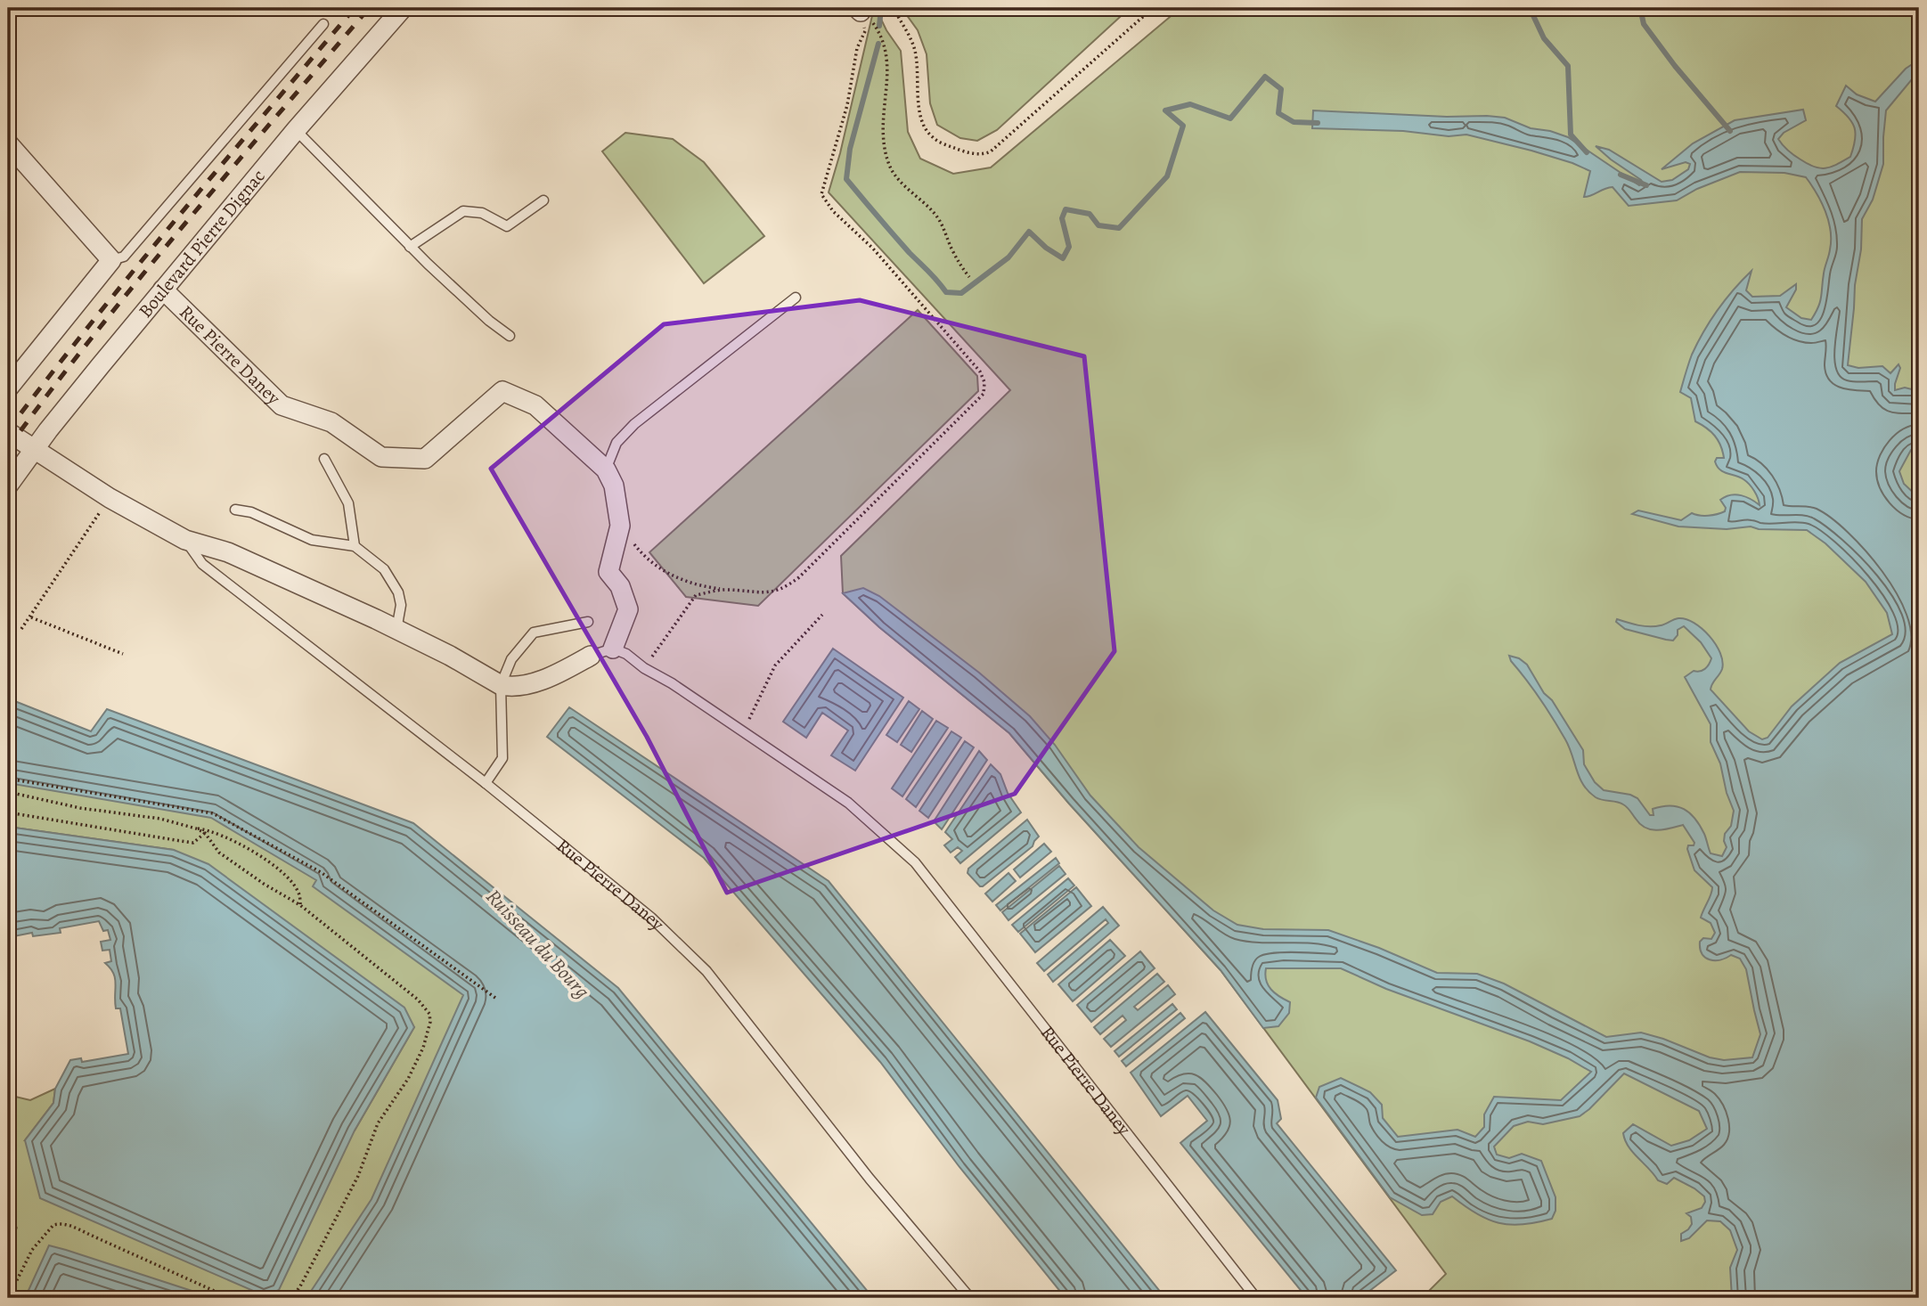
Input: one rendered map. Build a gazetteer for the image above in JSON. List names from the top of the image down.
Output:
{
  "streets": {
    "street": ["Boulevard Pierre Dignac", "Rue Pierre Daney"]
  },
  "crossings": [
    ["Boulevard Pierre Dignac", "Rue Pierre Daney"]
  ],
  "water": ["Ruisseau du Bourg"]
}
